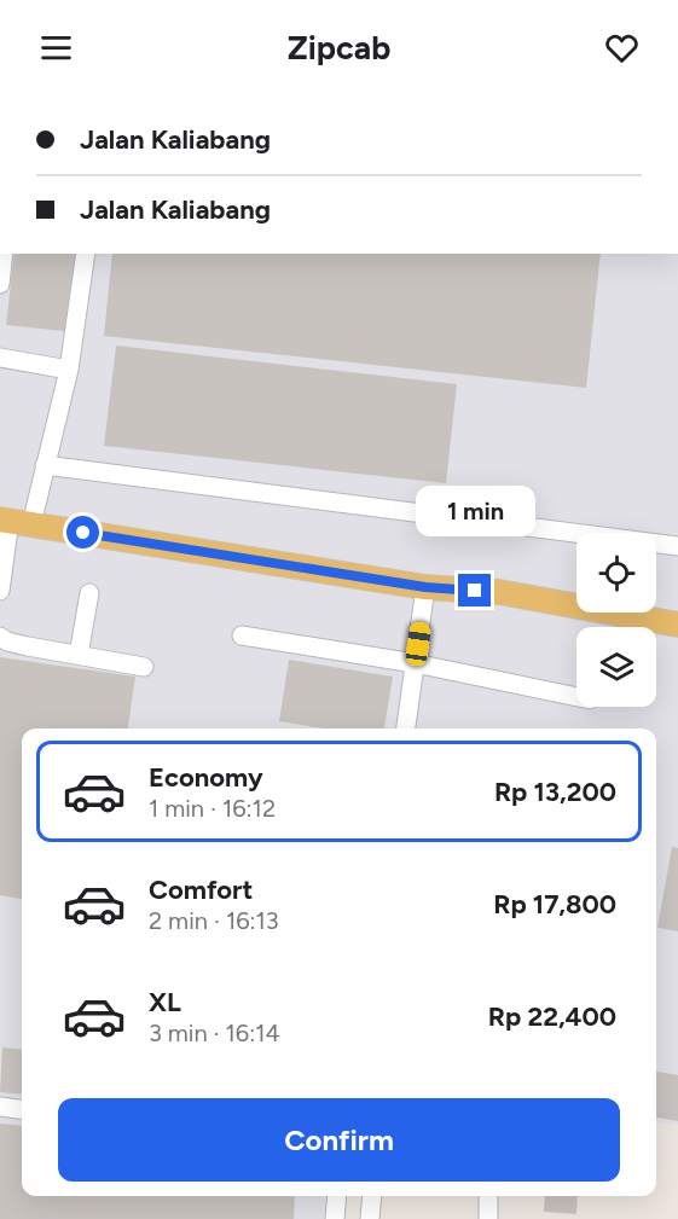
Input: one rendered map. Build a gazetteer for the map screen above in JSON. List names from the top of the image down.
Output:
{
  "page": {
    "header": "Zipcab",
    "banner": ["Jalan Kaliabang", "Jalan Kaliabang"],
    "bubble": "1 min",
    "list": [
      {
        "name": "Economy",
        "note": "1 min · 16:12",
        "value": "Rp 13,200"
      },
      {
        "name": "Comfort",
        "note": "2 min · 16:13",
        "value": "Rp 17,800"
      },
      {
        "name": "XL",
        "note": "3 min · 16:14",
        "value": "Rp 22,400"
      }
    ],
    "buttons": "Confirm"
  }
}
